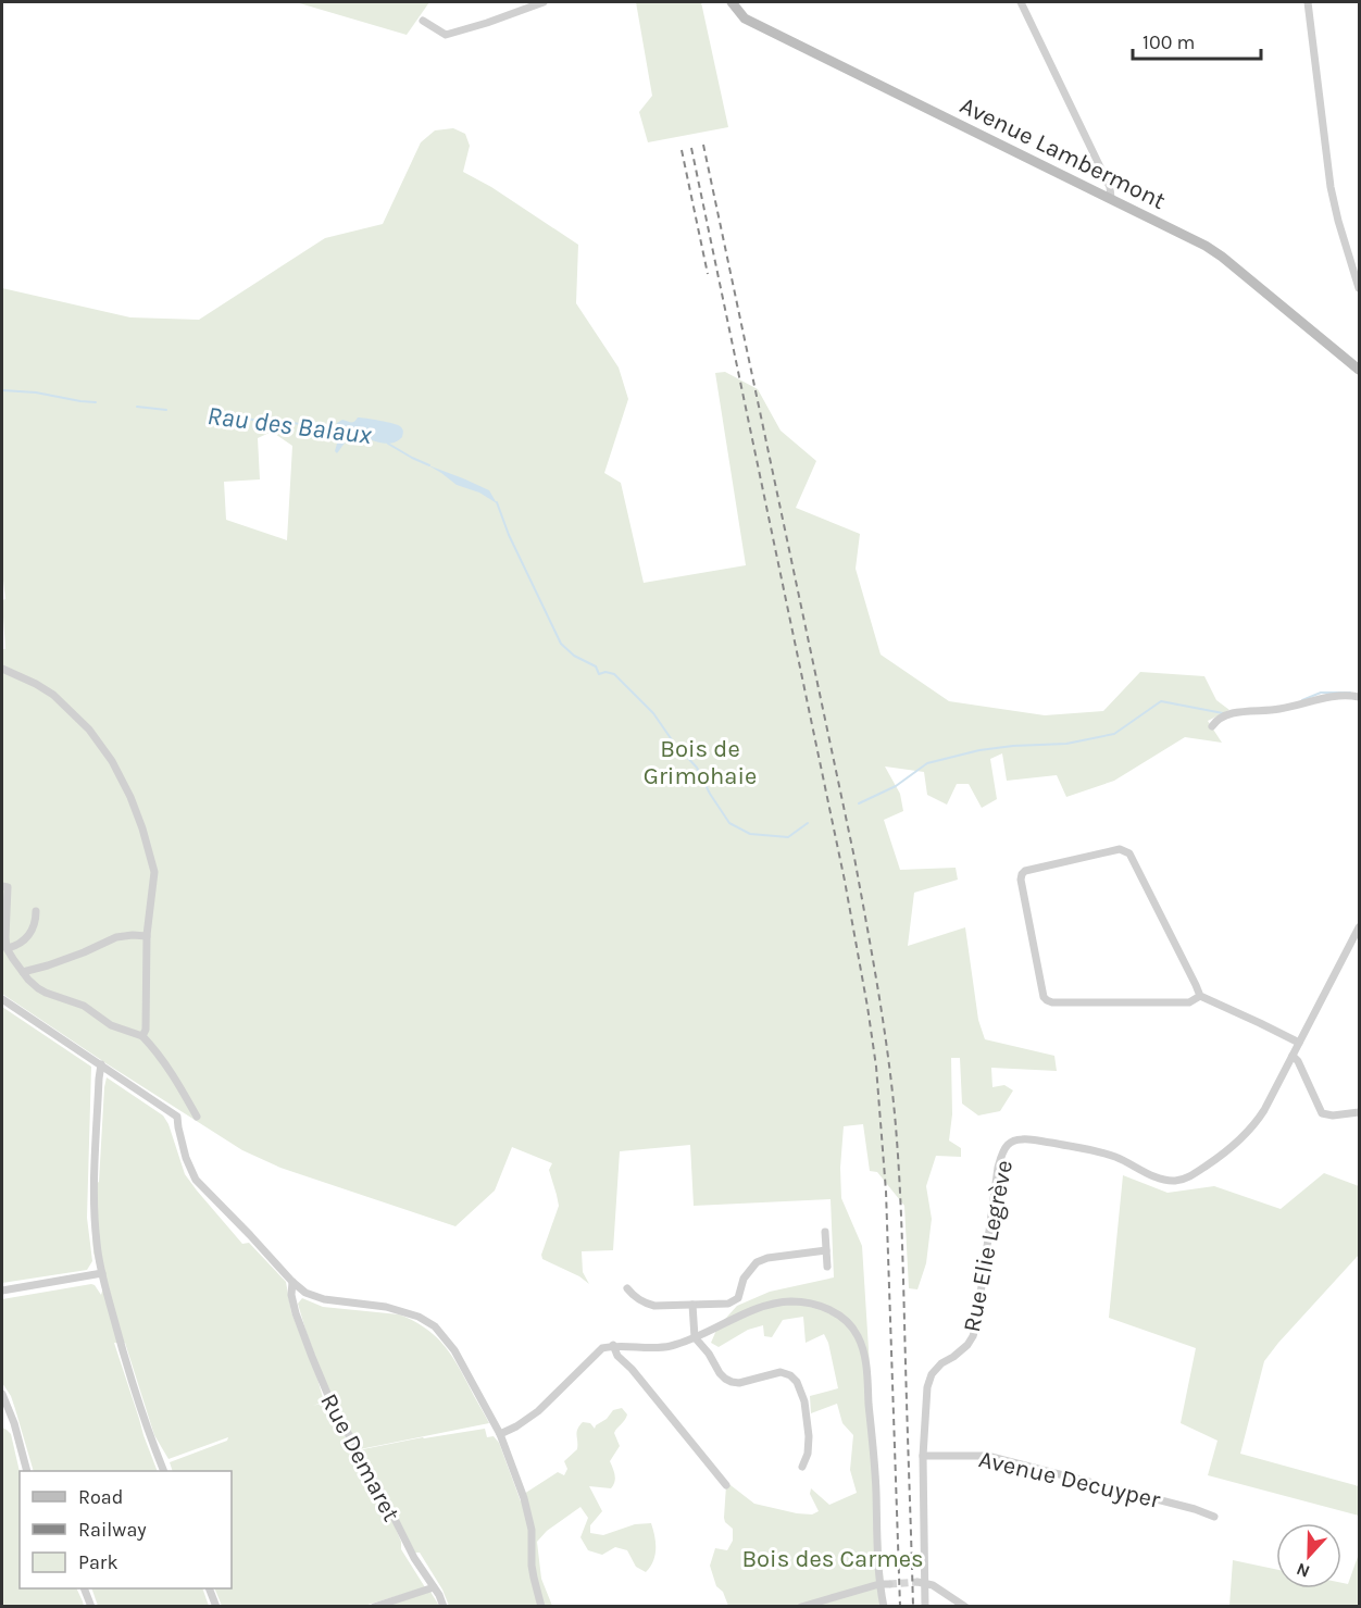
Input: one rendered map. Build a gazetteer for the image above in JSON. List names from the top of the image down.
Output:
{
  "streets": {
    "street": [
      "Avenue Lambermont",
      "Rue Elie Legrève",
      "Rue Demaret",
      "Avenue Decuyper"
    ]
  },
  "crossings": [
    ["Rue Elie Legrève", "Avenue Decuyper"]
  ],
  "water": ["Rau des Balaux"],
  "parks": ["Bois de Grimohaie", "Bois des Carmes"],
  "legend": ["Road", "Railway", "Park"],
  "scale_bar": "100 m",
  "north": "bottom"
}
